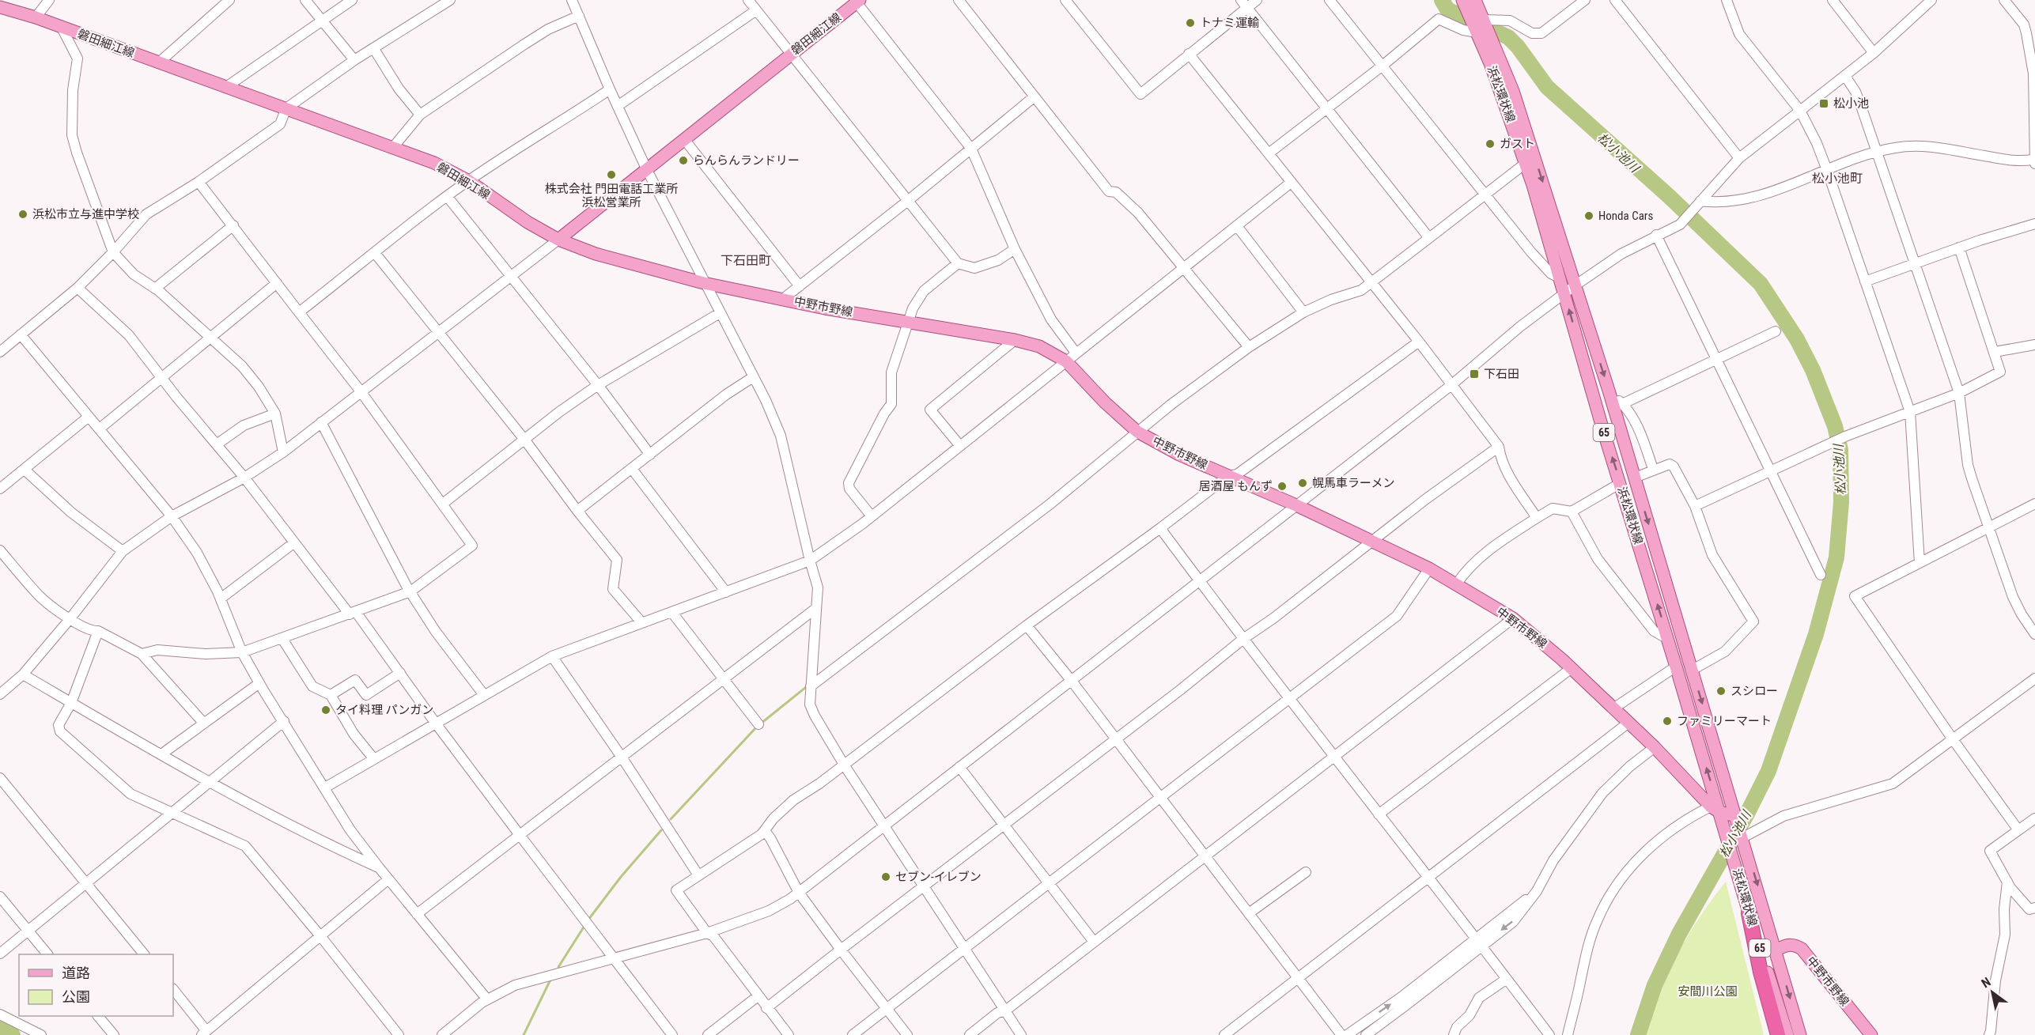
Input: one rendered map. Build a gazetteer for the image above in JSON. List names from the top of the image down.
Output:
{
  "streets": {
    "main road": [
      "磐田細江線",
      "浜松環状線",
      "中野市野線",
      "65"
    ]
  },
  "crossings": [
    ["磐田細江線", "中野市野線"],
    ["浜松環状線", "中野市野線"]
  ],
  "districts": ["松小池町", "下石田町"],
  "water": ["松小池川"],
  "parks": ["安間川公園"],
  "places": {
    "other": [
      "トナミ運輸",
      "ガスト",
      "らんらんランドリー",
      "株式会社 門田電話工業所 浜松営業所",
      "浜松市立与進中学校",
      "Honda Cars",
      "幌馬車ラーメン",
      "居酒屋 もんず",
      "スシロー",
      "タイ料理 パンガン",
      "ファミリーマート",
      "セブン-イレブン"
    ],
    "transit": ["松小池", "下石田"]
  },
  "legend": ["道路", "公園"],
  "north": "top left"
}
